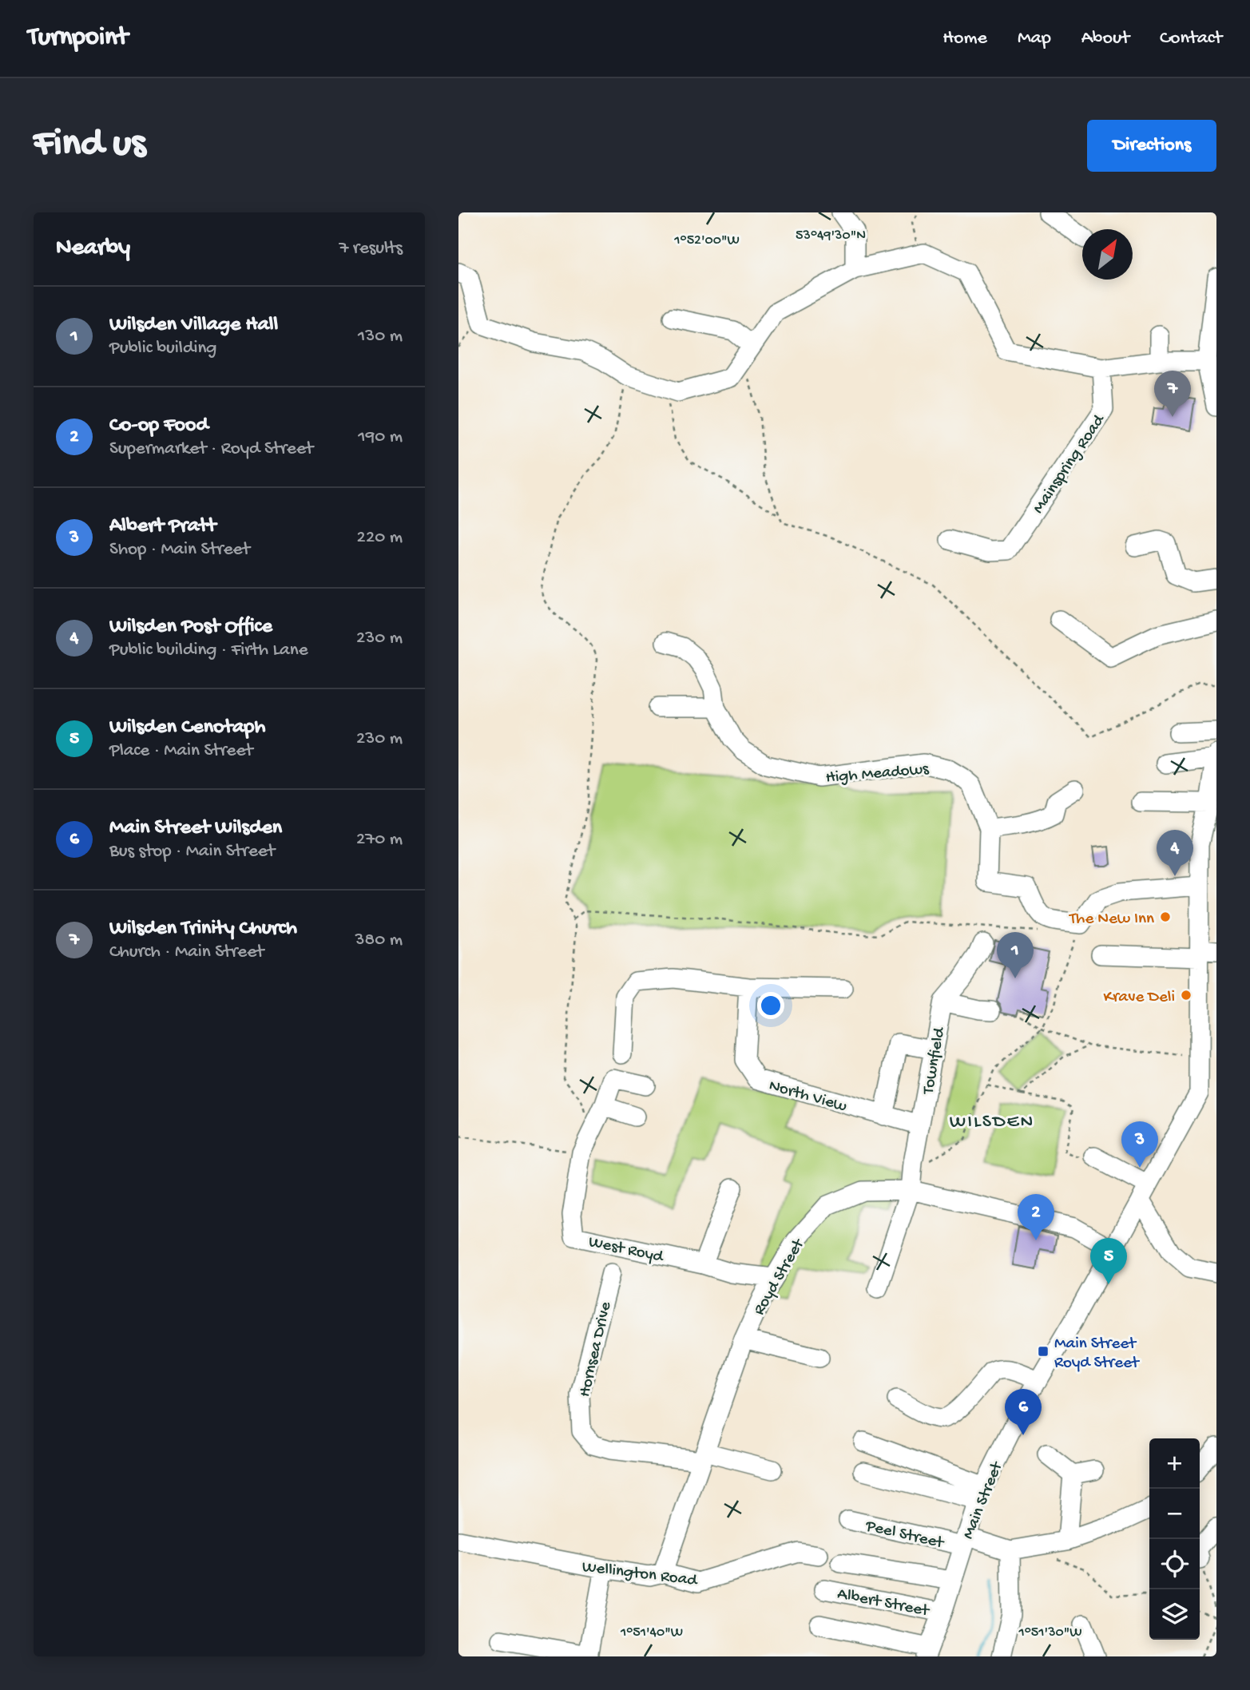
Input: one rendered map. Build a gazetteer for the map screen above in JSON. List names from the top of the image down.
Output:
{
  "streets": {
    "street": [
      "Mainspring Road",
      "High Meadows",
      "Townfield",
      "North View",
      "West Royd",
      "Royd Street",
      "Hornsea Drive",
      "Main Street",
      "Peel Street",
      "Wellington Road",
      "Albert Street"
    ]
  },
  "crossings": [
    ["Townfield", "North View"],
    ["Townfield", "Royd Street"],
    ["West Royd", "Royd Street"],
    ["Royd Street", "Hornsea Drive"],
    ["Royd Street", "Main Street"],
    ["Royd Street", "Wellington Road"],
    ["Main Street", "Peel Street"],
    ["Main Street", "Albert Street"]
  ],
  "districts": ["WILSDEN"],
  "places": {
    "other": ["The New Inn", "Krave Deli"],
    "transit": ["Main Street Royd Street"]
  },
  "north": "top right",
  "page": {
    "header": "Turnpoint",
    "nav": [
      "Home",
      "Map",
      "About",
      "Contact"
    ],
    "buttons": "Directions",
    "title": "Find us",
    "heading": ["Nearby", "7 results"],
    "list": [
      {
        "mark": "1",
        "name": "Wilsden Village Hall",
        "note": "Public building",
        "value": "130 m"
      },
      {
        "mark": "2",
        "name": "Co-op Food",
        "note": "Supermarket · Royd Street",
        "value": "190 m"
      },
      {
        "mark": "3",
        "name": "Albert Pratt",
        "note": "Shop · Main Street",
        "value": "220 m"
      },
      {
        "mark": "4",
        "name": "Wilsden Post Office",
        "note": "Public building · Firth Lane",
        "value": "230 m"
      },
      {
        "mark": "5",
        "name": "Wilsden Cenotaph",
        "note": "Place · Main Street",
        "value": "230 m"
      },
      {
        "mark": "6",
        "name": "Main Street Wilsden",
        "note": "Bus stop · Main Street",
        "value": "270 m"
      },
      {
        "mark": "7",
        "name": "Wilsden Trinity Church",
        "note": "Church · Main Street",
        "value": "380 m"
      }
    ],
    "pins": [
      "7",
      "4",
      "1",
      "3",
      "2",
      "5",
      "6"
    ],
    "map_buttons": ["+", "−"]
  },
  "coordinates": [
    "53°49'30\"N",
    "1°52'00\"W",
    "1°51'40\"W",
    "1°51'30\"W"
  ]
}
